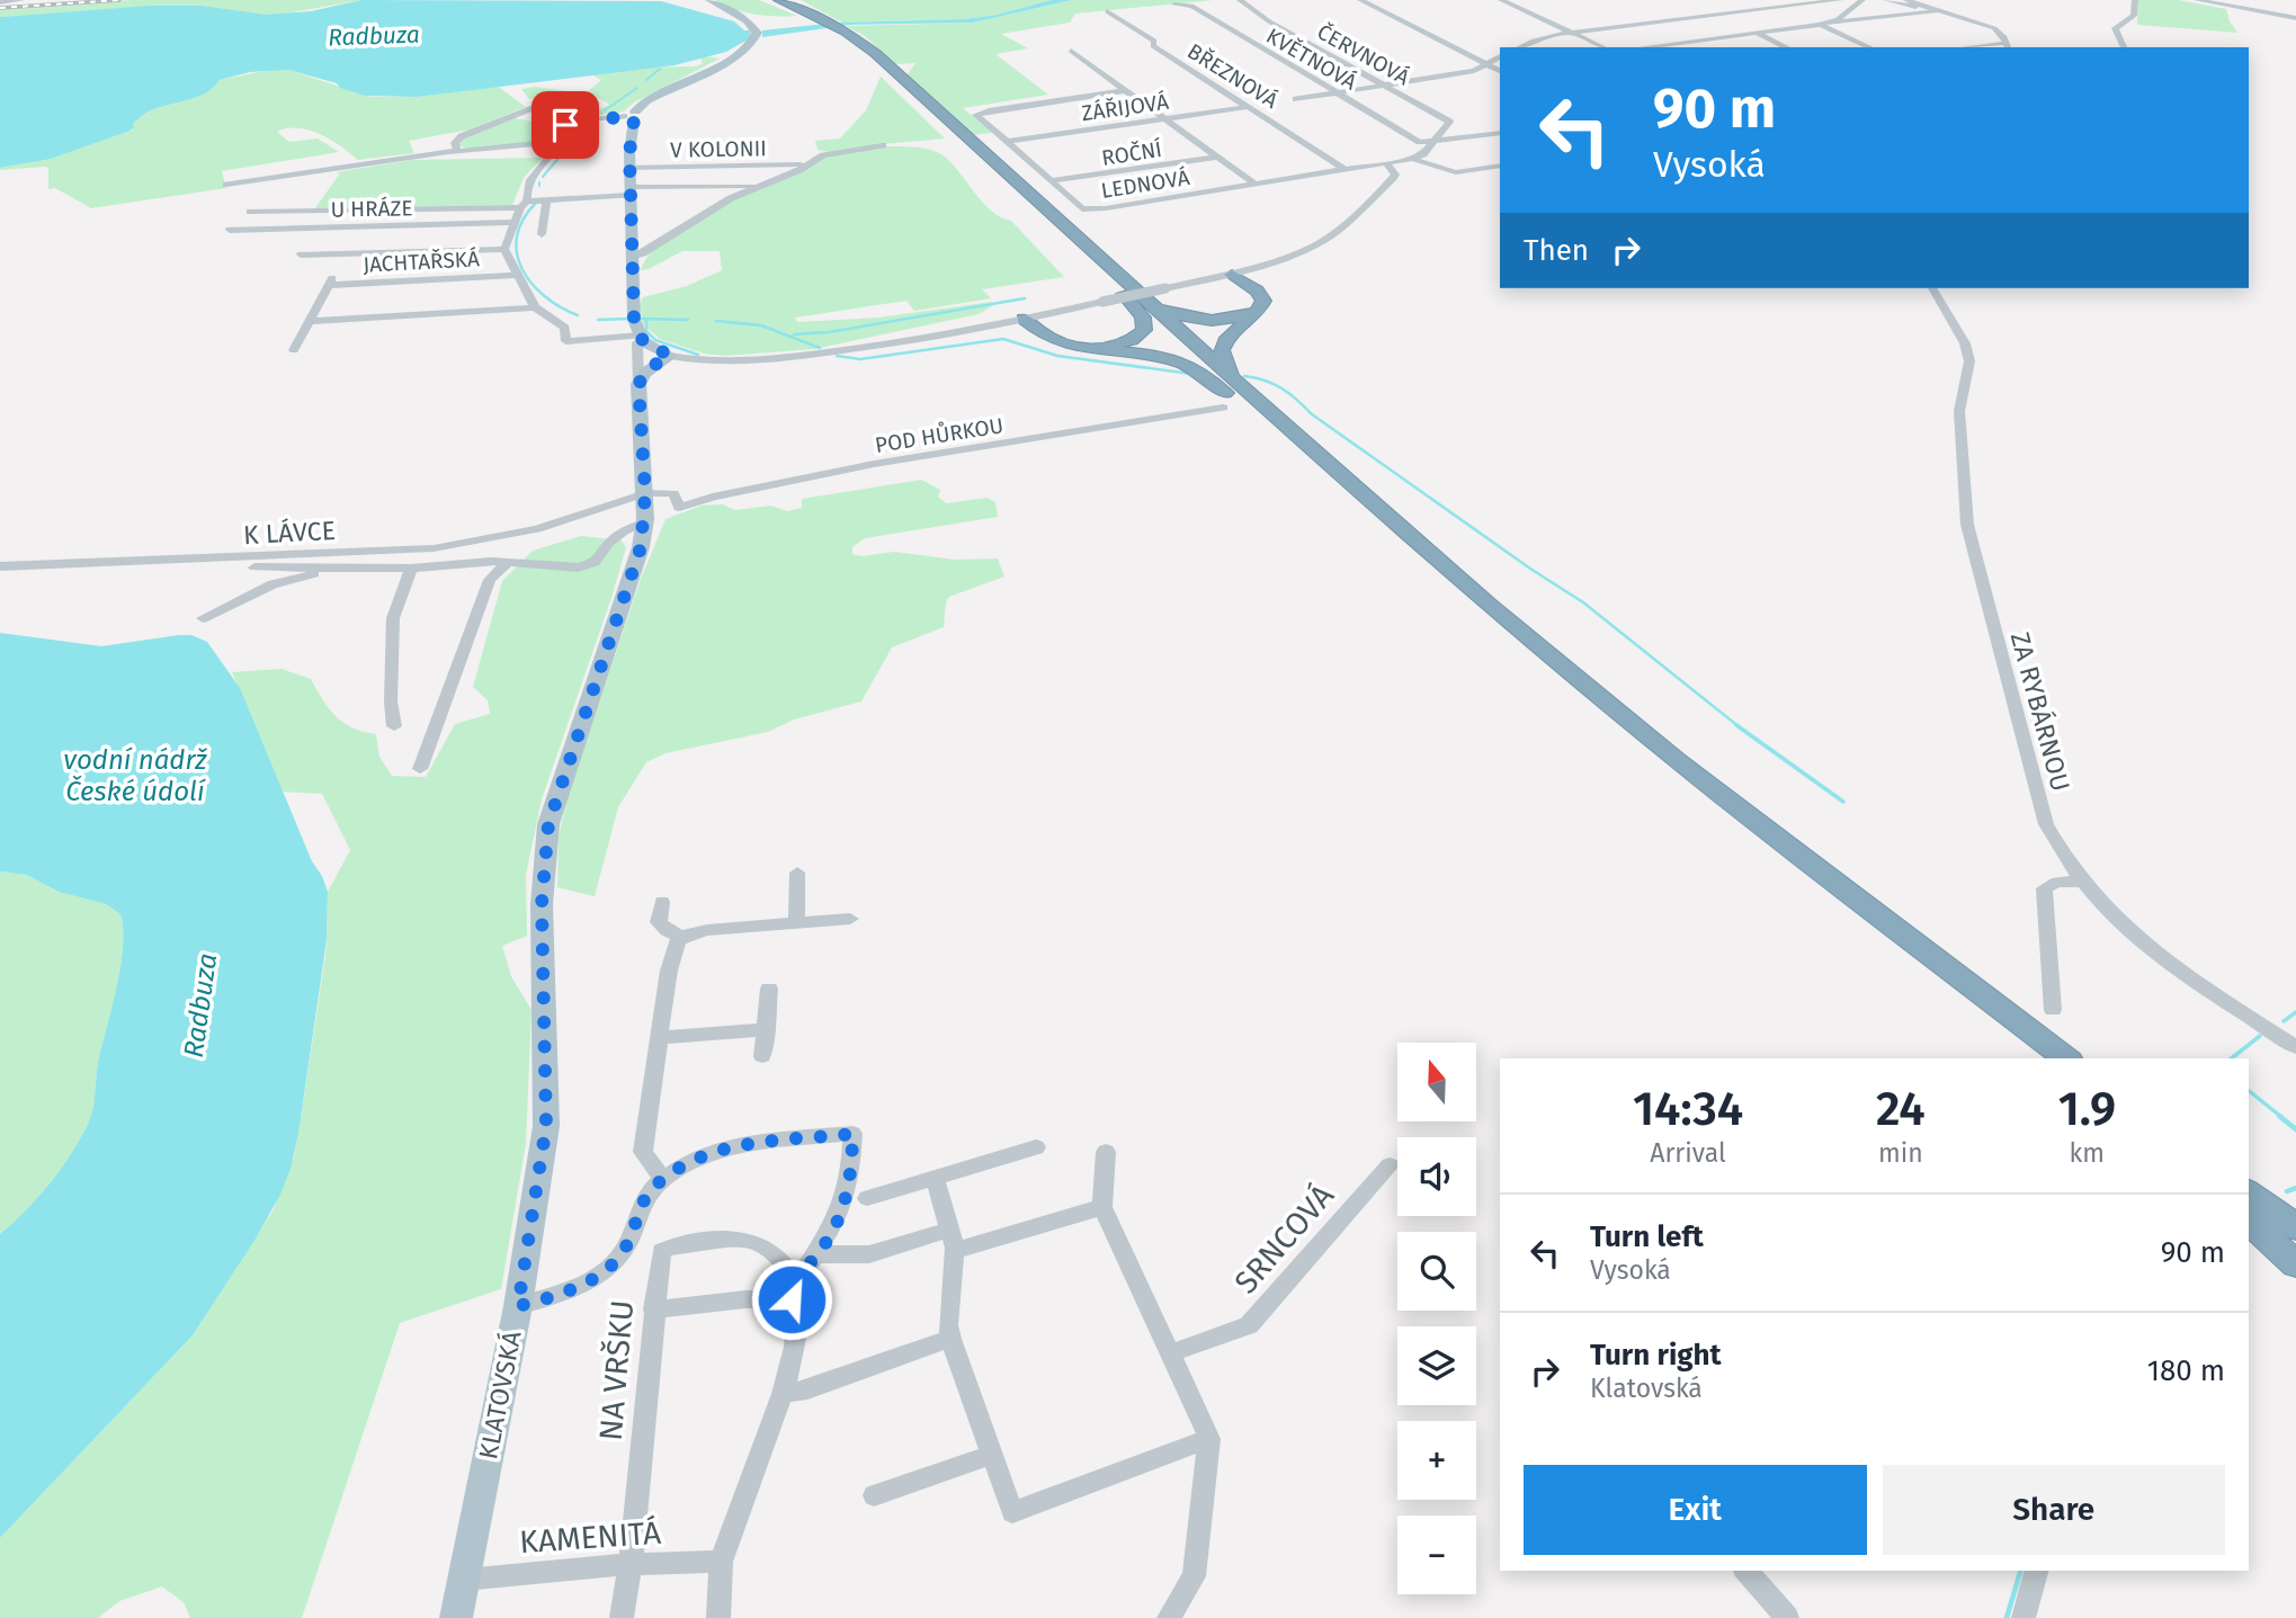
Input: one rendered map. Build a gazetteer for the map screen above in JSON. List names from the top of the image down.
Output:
{
  "streets": {
    "main road": ["KLATOVSKÁ"],
    "street": [
      "ČERVNOVÁ",
      "KVĚTNOVÁ",
      "BŘEZNOVÁ",
      "ZÁŘIJOVÁ",
      "V KOLONII",
      "ROČNÍ",
      "LEDNOVÁ",
      "U HRÁZE",
      "JACHTAŘSKÁ",
      "POD HŮRKOU",
      "K LÁVCE",
      "ZA RYBÁRNOU",
      "SRNCOVÁ",
      "NA VRŠKU",
      "KAMENITÁ"
    ]
  },
  "crossings": [
    ["ČERVNOVÁ", "KVĚTNOVÁ"],
    ["BŘEZNOVÁ", "ZÁŘIJOVÁ"],
    ["BŘEZNOVÁ", "LEDNOVÁ"],
    ["ZÁŘIJOVÁ", "LEDNOVÁ"],
    ["V KOLONII", "KLATOVSKÁ"],
    ["ROČNÍ", "LEDNOVÁ"],
    ["POD HŮRKOU", "K LÁVCE"],
    ["POD HŮRKOU", "KLATOVSKÁ"],
    ["K LÁVCE", "KLATOVSKÁ"],
    ["NA VRŠKU", "KAMENITÁ"],
    ["KLATOVSKÁ", "KAMENITÁ"]
  ],
  "water": ["Radbuza", "vodní nádrž České údolí"],
  "north": "top",
  "page": {
    "turn": ["90 m", "Vysoká"],
    "then": "Then",
    "map_buttons": ["+", "−"],
    "eta": [
      "14:34",
      "Arrival",
      "24",
      "min",
      "1.9",
      "km"
    ],
    "list": [
      {
        "name": "Turn left",
        "note": "Vysoká",
        "value": "90 m"
      },
      {
        "name": "Turn right",
        "note": "Klatovská",
        "value": "180 m"
      }
    ],
    "buttons": ["Exit", "Share"]
  }
}
